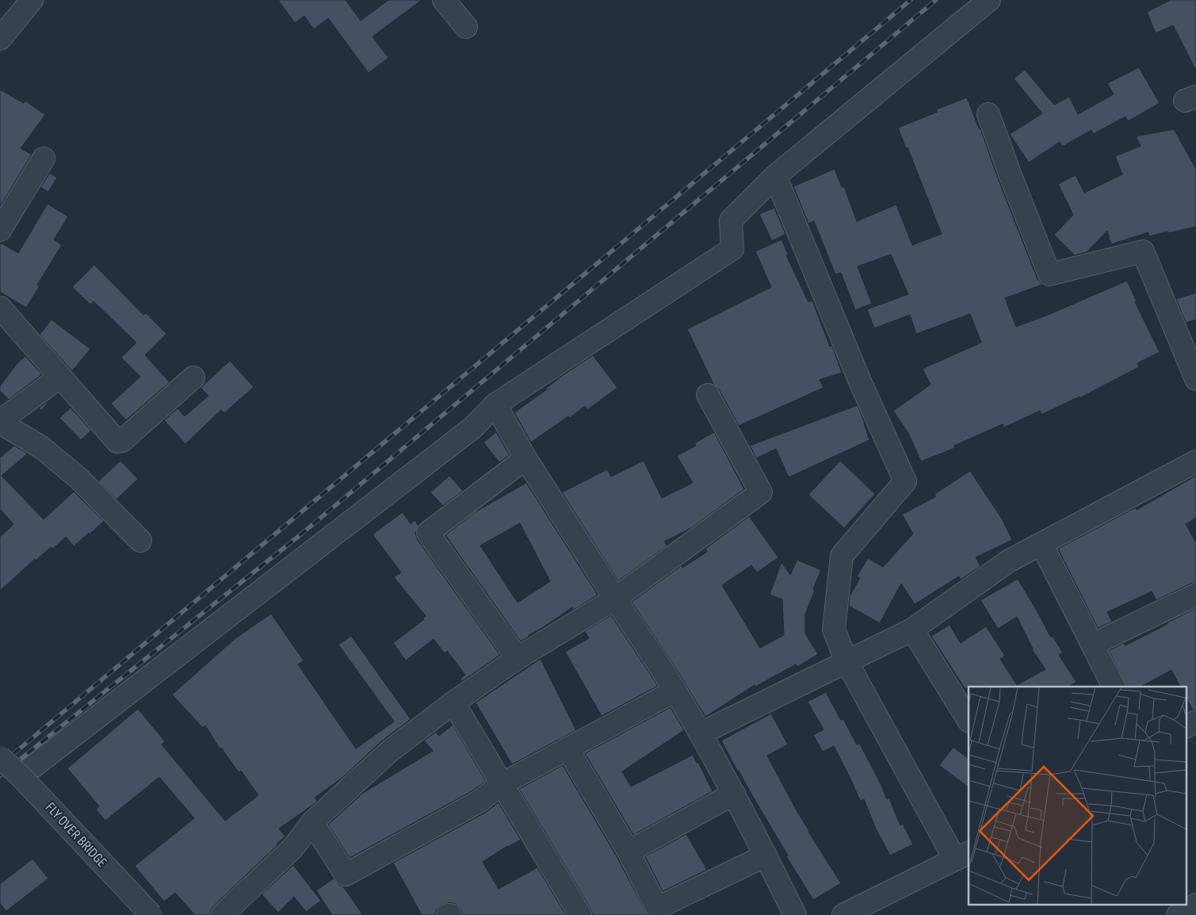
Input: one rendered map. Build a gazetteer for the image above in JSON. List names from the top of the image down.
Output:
{
  "streets": {
    "street": ["FLY OVER BRIDGE"]
  }
}
